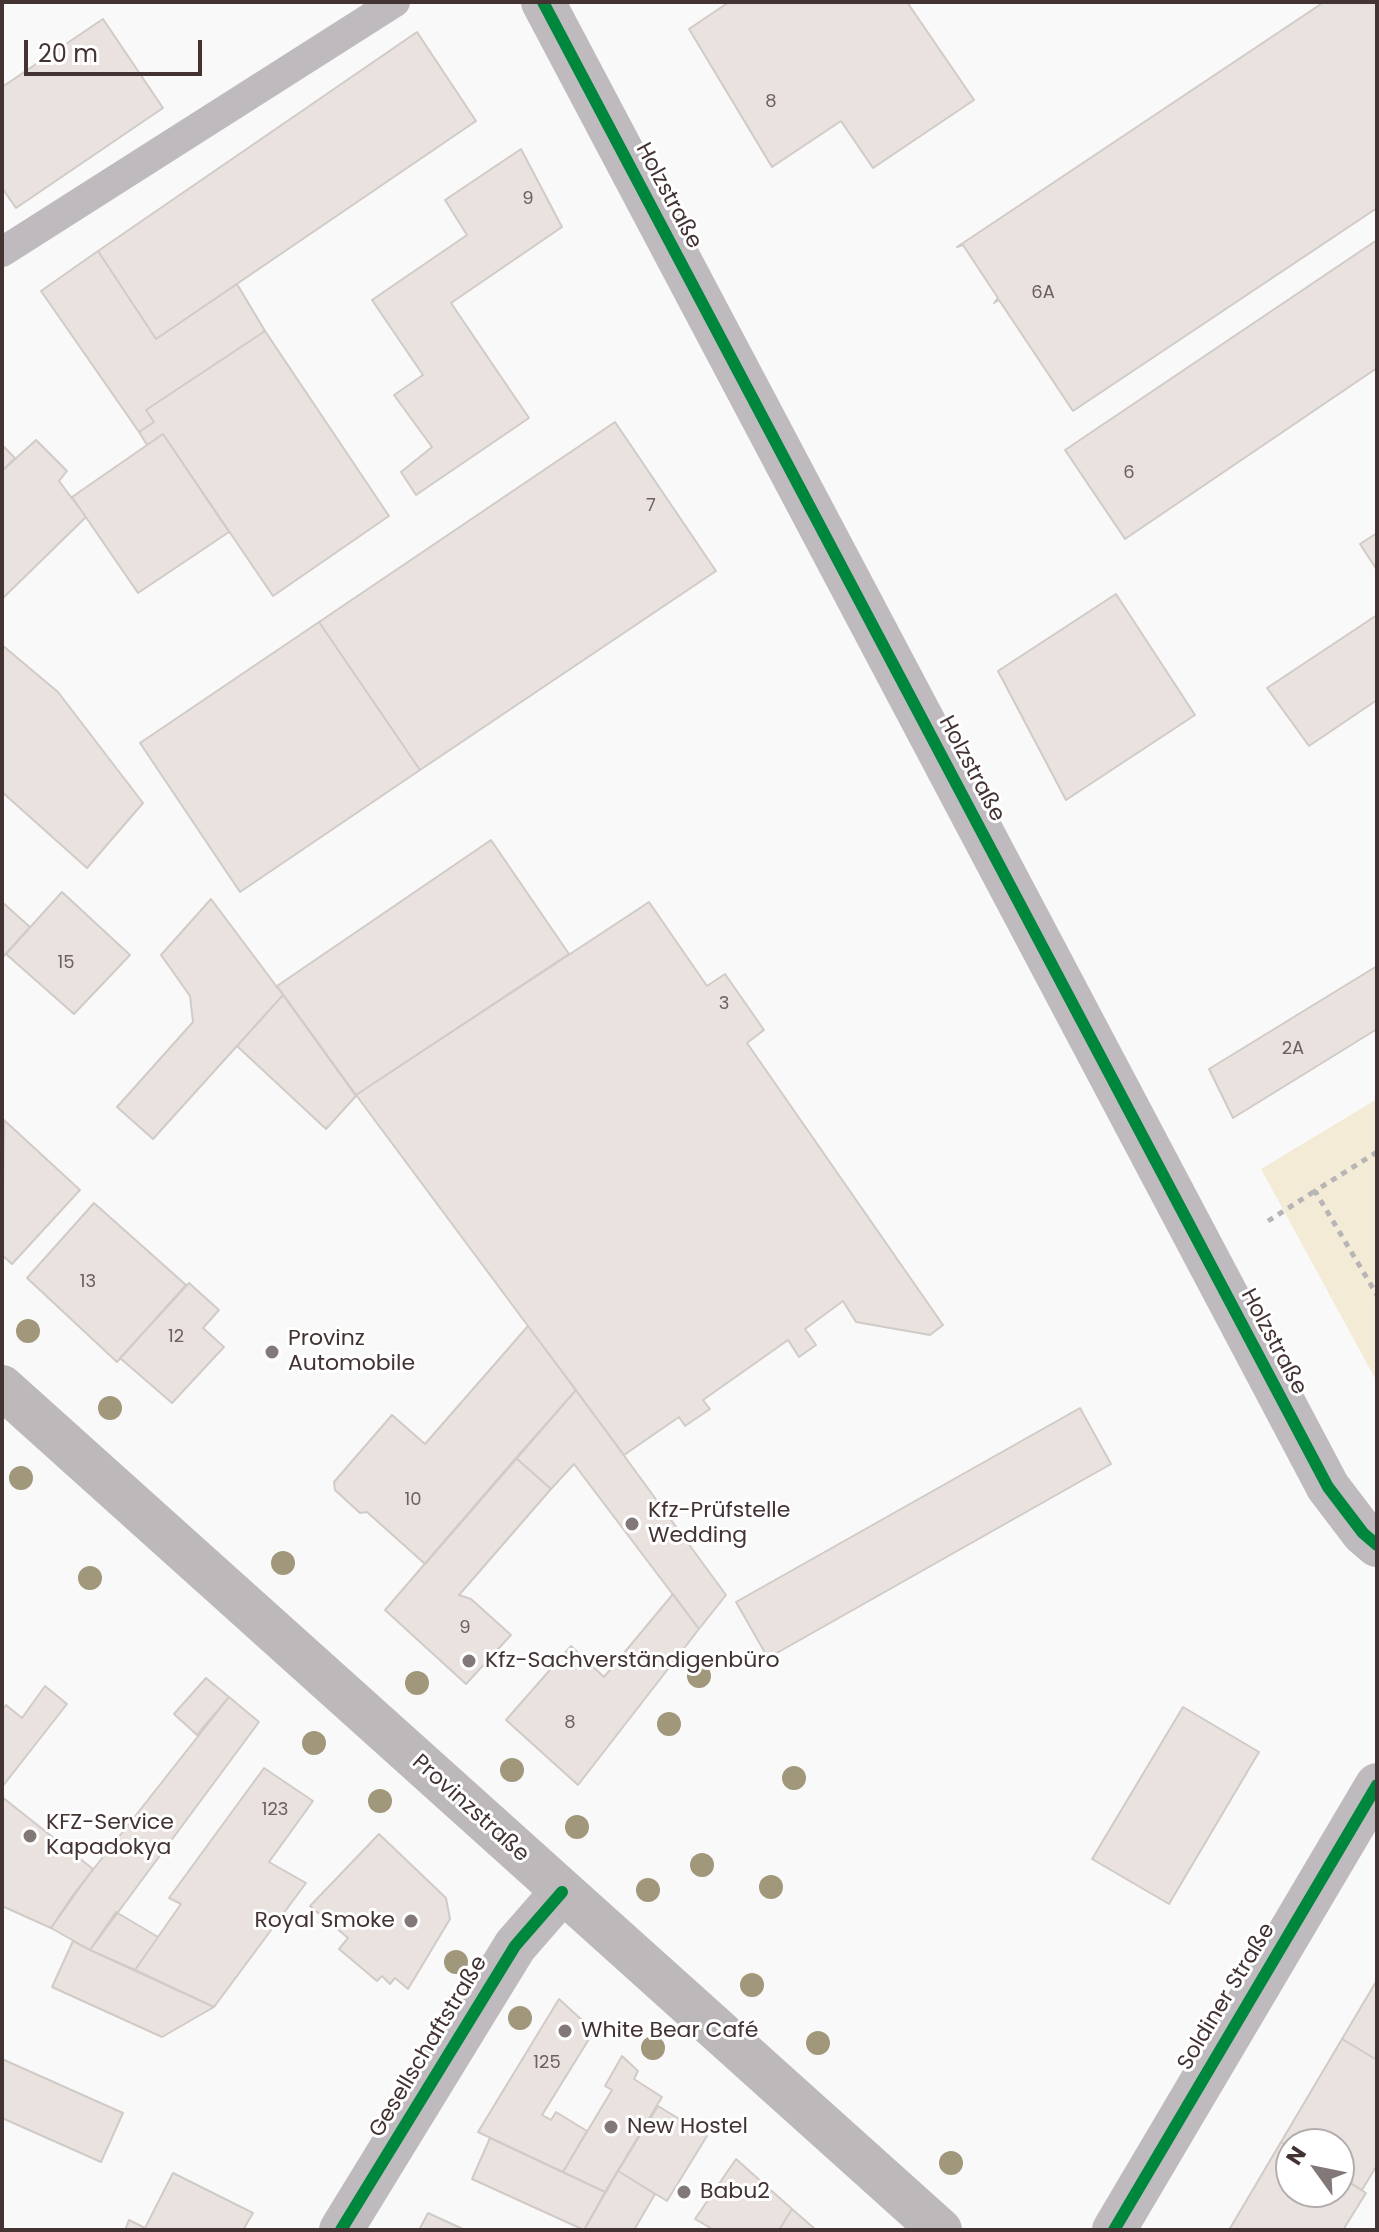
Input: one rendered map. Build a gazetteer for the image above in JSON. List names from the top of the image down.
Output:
{
  "streets": {
    "main road": ["Provinzstraße"],
    "street": ["Holzstraße", "Soldiner Straße", "Gesellschaftstraße"]
  },
  "crossings": [
    ["Provinzstraße", "Gesellschaftstraße"]
  ],
  "places": [
    "Provinz Automobile",
    "Kfz-Prüfstelle Wedding",
    "Kfz-Sachverständigenbüro",
    "KFZ-Service Kapadokya",
    "Royal Smoke",
    "White Bear Café",
    "New Hostel",
    "Babu2"
  ],
  "house_numbers": [
    "8",
    "9",
    "6A",
    "6",
    "7",
    "15",
    "3",
    "2A",
    "13",
    "12",
    "10",
    "9",
    "8",
    "123",
    "125"
  ],
  "scale_bar": "20 m",
  "north": "top left"
}
